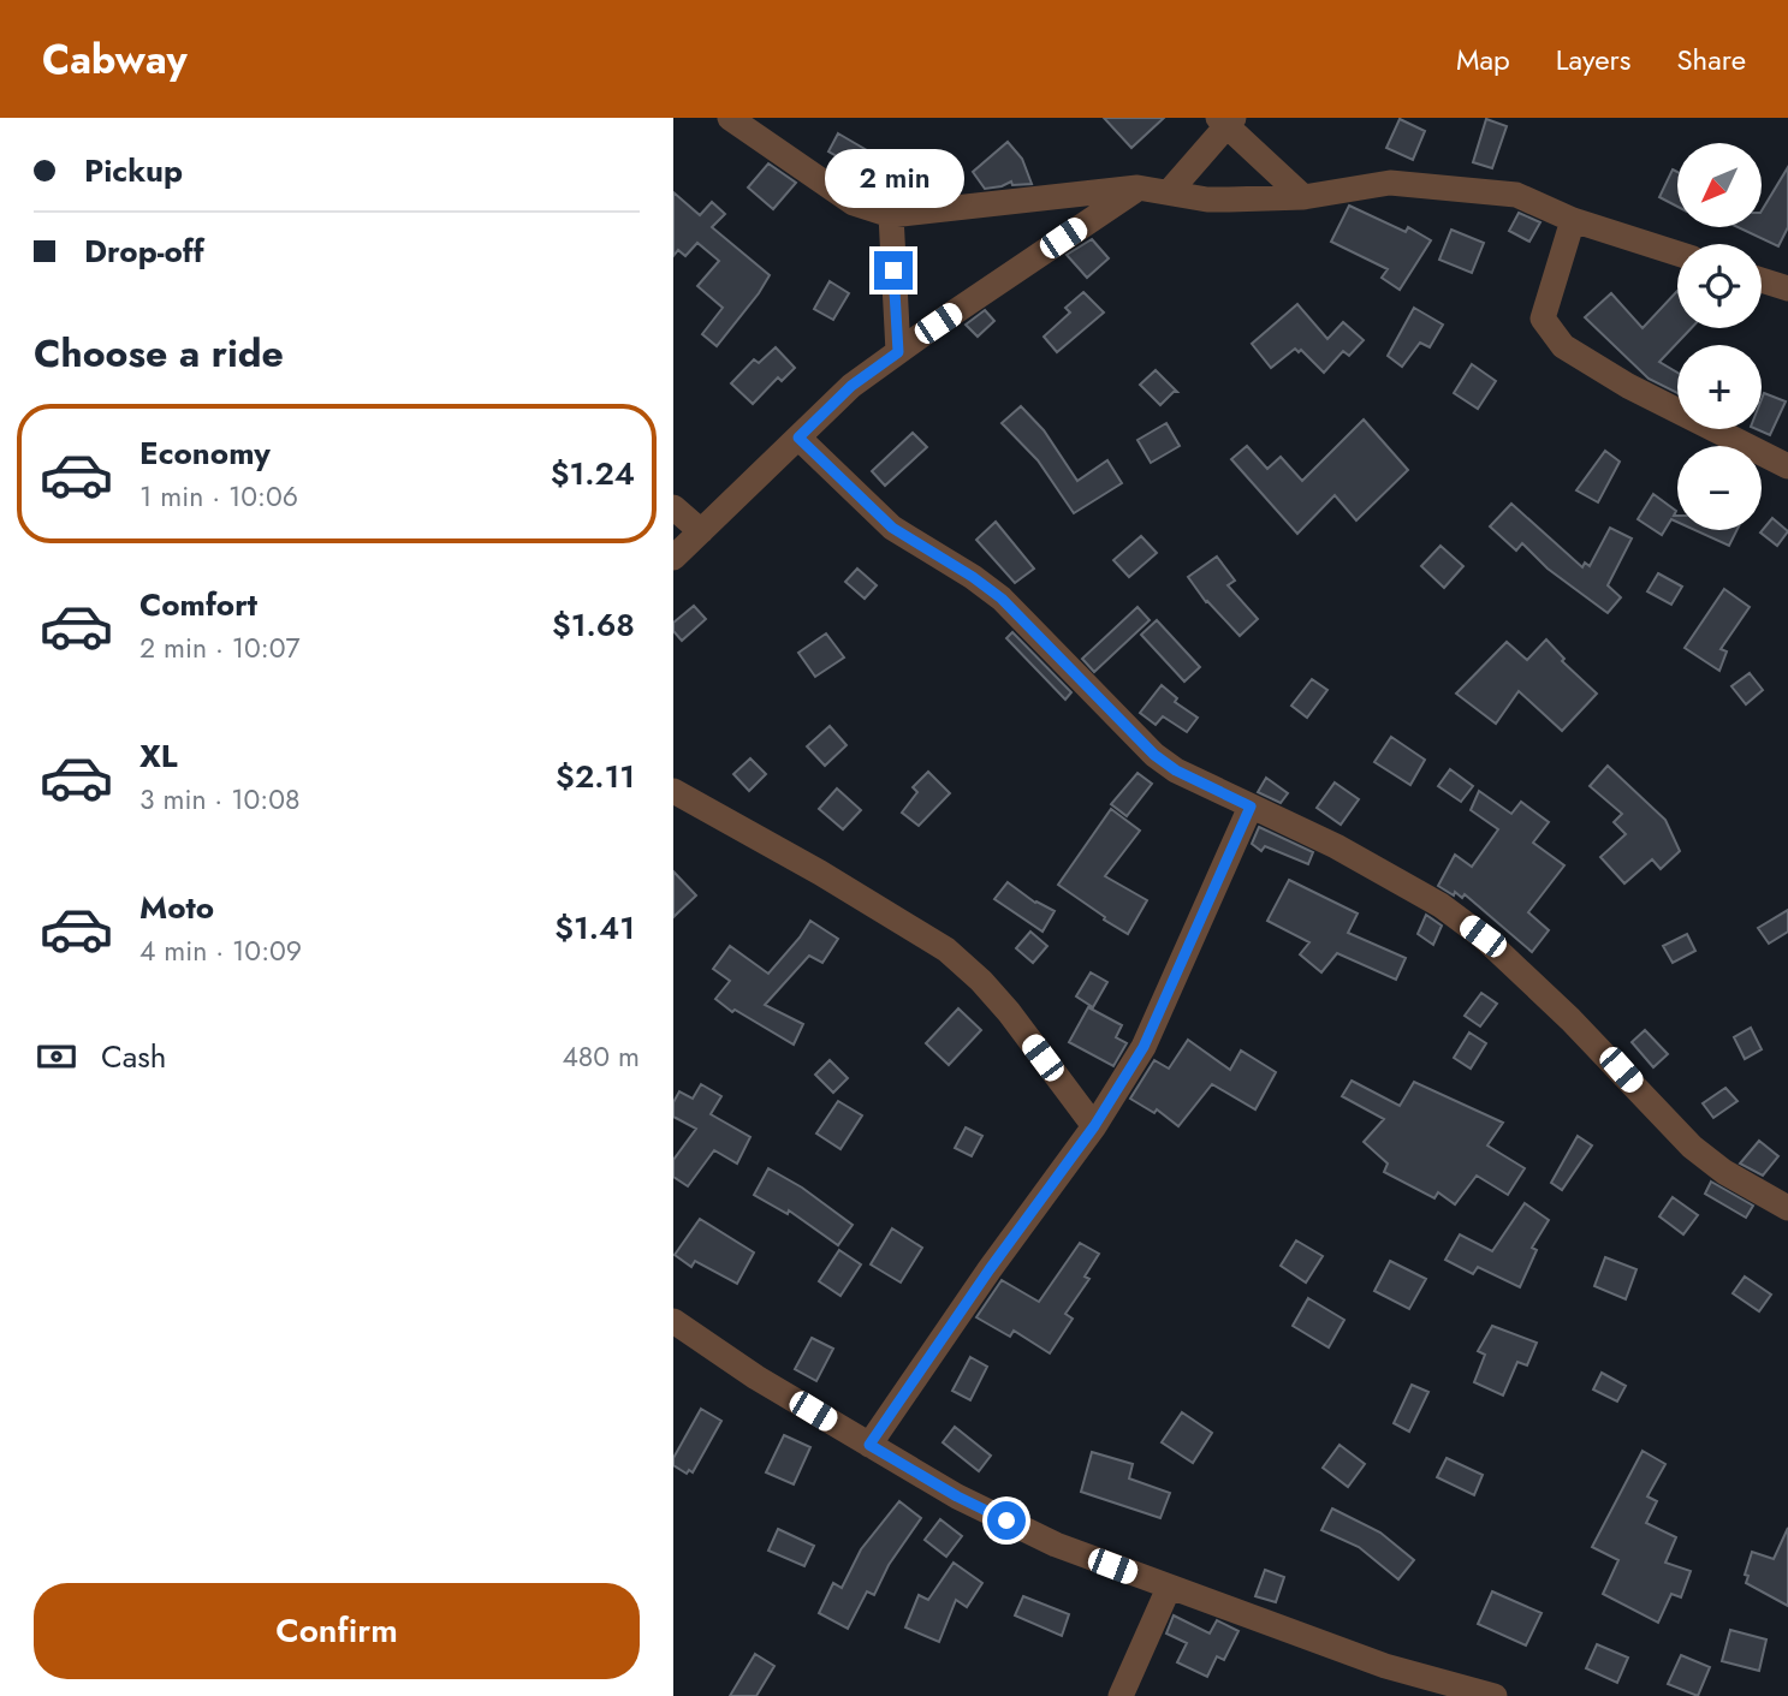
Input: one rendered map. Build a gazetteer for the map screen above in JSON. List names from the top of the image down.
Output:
{
  "north": "bottom left",
  "page": {
    "header": "Cabway",
    "nav": ["Map", "Layers", "Share"],
    "banner": ["Pickup", "Drop-off"],
    "map_buttons": ["+", "−"],
    "bubble": "2 min",
    "heading": "Choose a ride",
    "list": [
      {
        "name": "Economy",
        "note": "1 min · 10:06",
        "value": "$1.24"
      },
      {
        "name": "Comfort",
        "note": "2 min · 10:07",
        "value": "$1.68"
      },
      {
        "name": "XL",
        "note": "3 min · 10:08",
        "value": "$2.11"
      },
      {
        "name": "Moto",
        "note": "4 min · 10:09",
        "value": "$1.41"
      }
    ],
    "pay": ["Cash", "480 m"],
    "buttons": "Confirm"
  }
}
